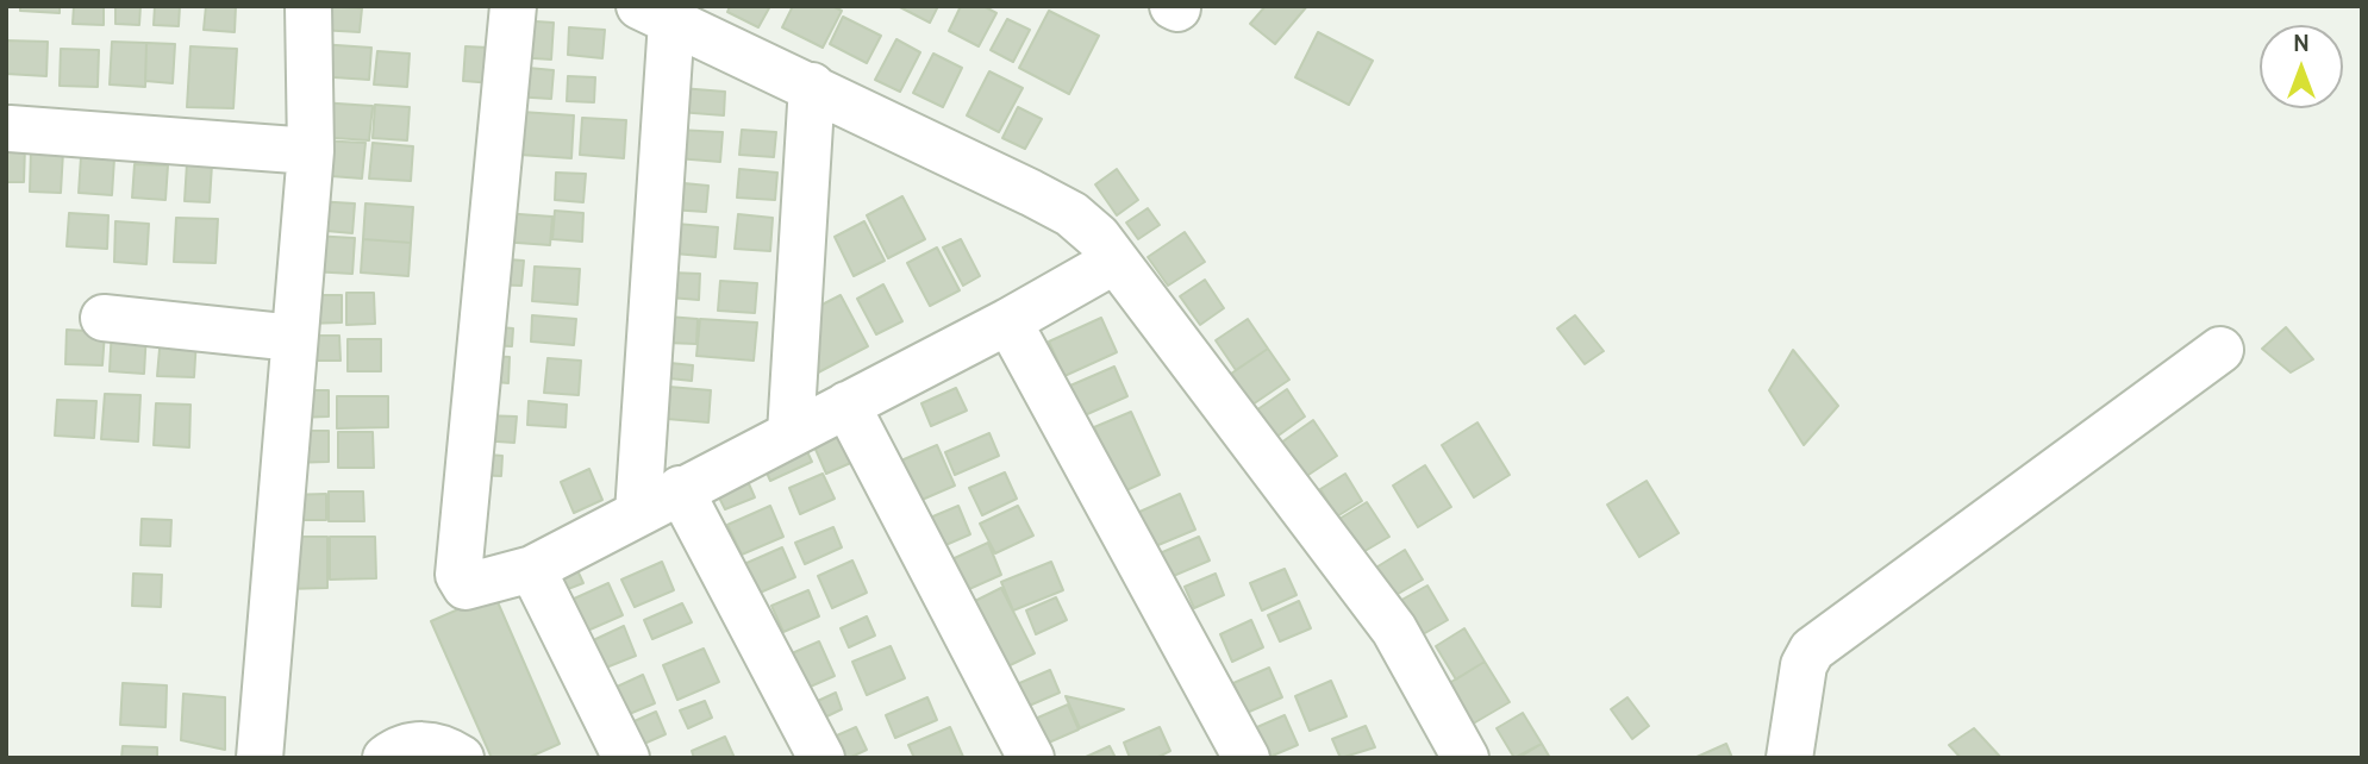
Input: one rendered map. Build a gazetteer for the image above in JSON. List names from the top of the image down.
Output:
{
  "north": "top"
}
